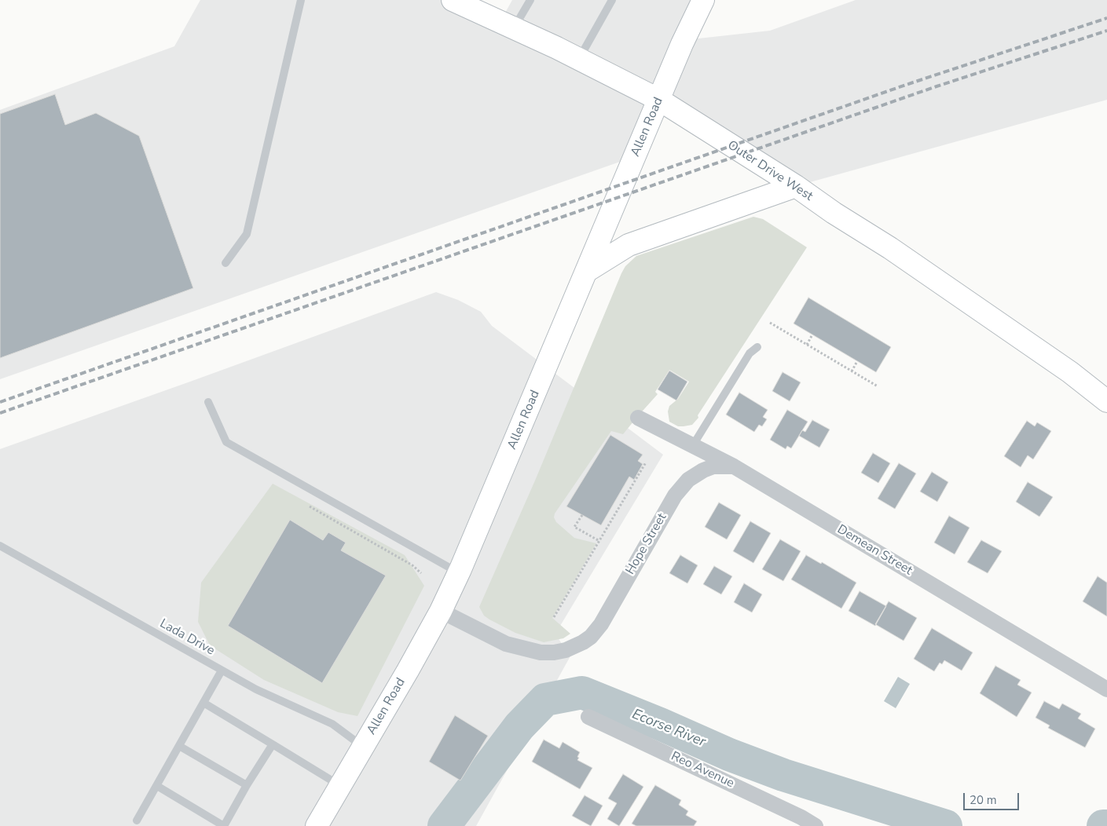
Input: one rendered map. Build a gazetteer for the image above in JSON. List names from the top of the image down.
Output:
{
  "streets": {
    "main road": ["Allen Road", "Outer Drive West"],
    "street": ["Hope Street", "Demean Street", "Reo Avenue"],
    "lane": ["Lada Drive"]
  },
  "crossings": [
    ["Allen Road", "Outer Drive West"],
    ["Allen Road", "Hope Street"],
    ["Allen Road", "Lada Drive"],
    ["Hope Street", "Demean Street"]
  ],
  "water": ["Ecorse River"],
  "scale_bar": "20 m"
}
